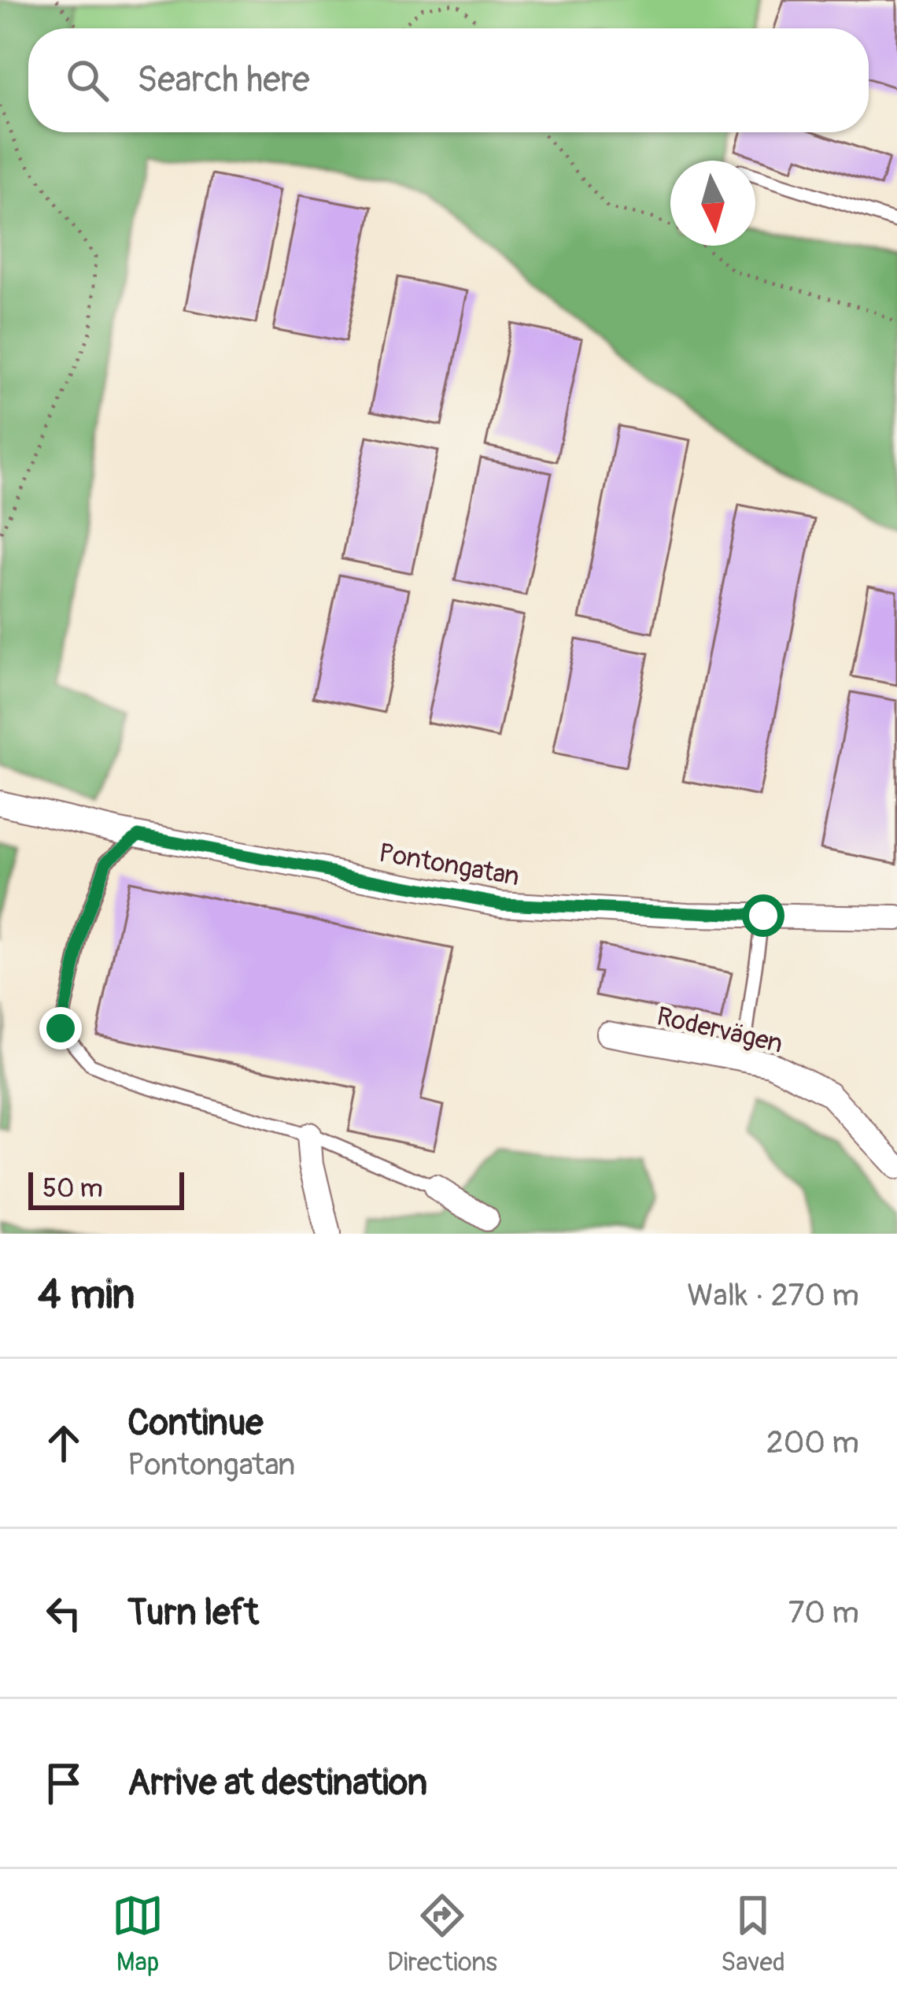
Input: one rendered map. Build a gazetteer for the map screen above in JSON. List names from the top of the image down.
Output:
{
  "streets": {
    "street": ["Pontongatan", "Rodervägen"]
  },
  "scale_bar": "50 m",
  "north": "bottom",
  "page": {
    "search": "Search here",
    "scale": "50 m",
    "heading": ["4 min", "Walk · 270 m"],
    "list": [
      ["Continue", "Pontongatan", "200 m"],
      ["Turn left", "70 m"],
      "Arrive at destination"
    ],
    "nav": ["Map", "Directions", "Saved"]
  }
}
